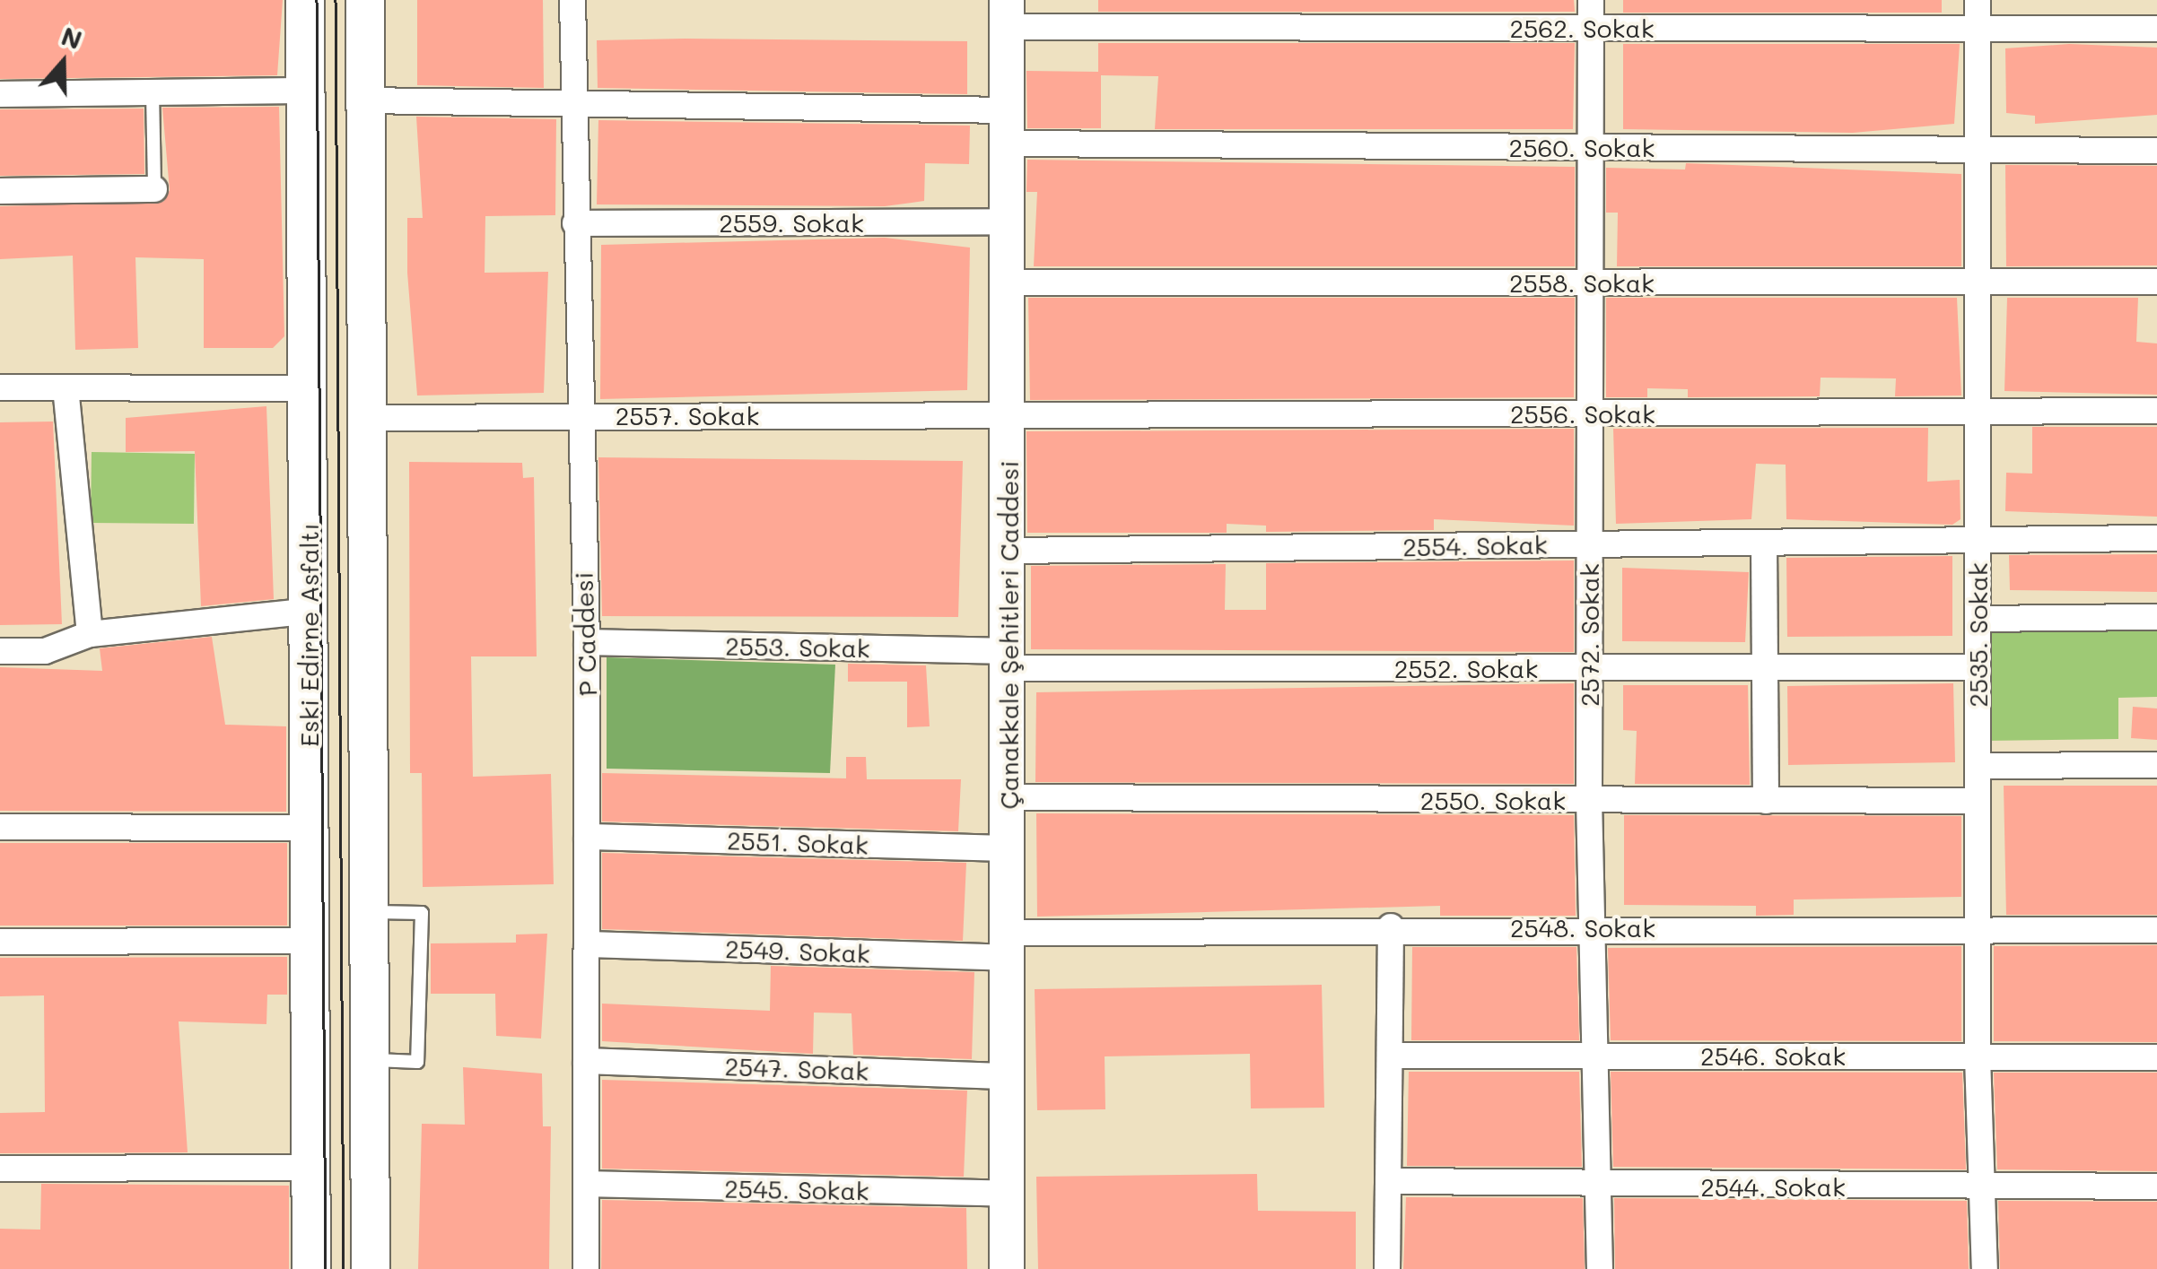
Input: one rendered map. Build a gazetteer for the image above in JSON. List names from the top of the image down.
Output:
{
  "streets": {
    "main road": ["Eski Edirne Asfaltı", "Çanakkale Şehitleri Caddesi"],
    "street": [
      "2562. Sokak",
      "2560. Sokak",
      "2559. Sokak",
      "2558. Sokak",
      "2556. Sokak",
      "2557. Sokak",
      "2554. Sokak",
      "P Caddesi",
      "2572. Sokak",
      "2535. Sokak",
      "2553. Sokak",
      "2552. Sokak",
      "2550. Sokak",
      "2551. Sokak",
      "2548. Sokak",
      "2549. Sokak",
      "2546. Sokak",
      "2547. Sokak",
      "2544. Sokak",
      "2545. Sokak"
    ]
  },
  "crossings": [
    ["2562. Sokak", "Çanakkale Şehitleri Caddesi"],
    ["2562. Sokak", "2572. Sokak"],
    ["2562. Sokak", "2535. Sokak"],
    ["2560. Sokak", "P Caddesi"],
    ["2560. Sokak", "Çanakkale Şehitleri Caddesi"],
    ["2560. Sokak", "2572. Sokak"],
    ["2560. Sokak", "2535. Sokak"],
    ["2559. Sokak", "P Caddesi"],
    ["2559. Sokak", "Çanakkale Şehitleri Caddesi"],
    ["2558. Sokak", "Çanakkale Şehitleri Caddesi"],
    ["2558. Sokak", "2572. Sokak"],
    ["2558. Sokak", "2535. Sokak"],
    ["2556. Sokak", "2557. Sokak"],
    ["2556. Sokak", "Çanakkale Şehitleri Caddesi"],
    ["2556. Sokak", "2572. Sokak"],
    ["2556. Sokak", "2535. Sokak"],
    ["2557. Sokak", "P Caddesi"],
    ["2557. Sokak", "Çanakkale Şehitleri Caddesi"],
    ["2554. Sokak", "Çanakkale Şehitleri Caddesi"],
    ["2554. Sokak", "2572. Sokak"],
    ["2554. Sokak", "2535. Sokak"],
    ["P Caddesi", "2553. Sokak"],
    ["P Caddesi", "2551. Sokak"],
    ["P Caddesi", "2549. Sokak"],
    ["P Caddesi", "2547. Sokak"],
    ["P Caddesi", "2545. Sokak"],
    ["Çanakkale Şehitleri Caddesi", "2553. Sokak"],
    ["Çanakkale Şehitleri Caddesi", "2552. Sokak"],
    ["Çanakkale Şehitleri Caddesi", "2550. Sokak"],
    ["Çanakkale Şehitleri Caddesi", "2551. Sokak"],
    ["Çanakkale Şehitleri Caddesi", "2548. Sokak"],
    ["Çanakkale Şehitleri Caddesi", "2549. Sokak"],
    ["Çanakkale Şehitleri Caddesi", "2547. Sokak"],
    ["Çanakkale Şehitleri Caddesi", "2545. Sokak"],
    ["2572. Sokak", "2552. Sokak"],
    ["2572. Sokak", "2550. Sokak"],
    ["2572. Sokak", "2548. Sokak"],
    ["2572. Sokak", "2546. Sokak"],
    ["2572. Sokak", "2544. Sokak"],
    ["2535. Sokak", "2552. Sokak"],
    ["2535. Sokak", "2550. Sokak"],
    ["2535. Sokak", "2548. Sokak"],
    ["2535. Sokak", "2546. Sokak"],
    ["2535. Sokak", "2544. Sokak"],
    ["2553. Sokak", "2552. Sokak"],
    ["2548. Sokak", "2549. Sokak"]
  ],
  "north": "top"
}
